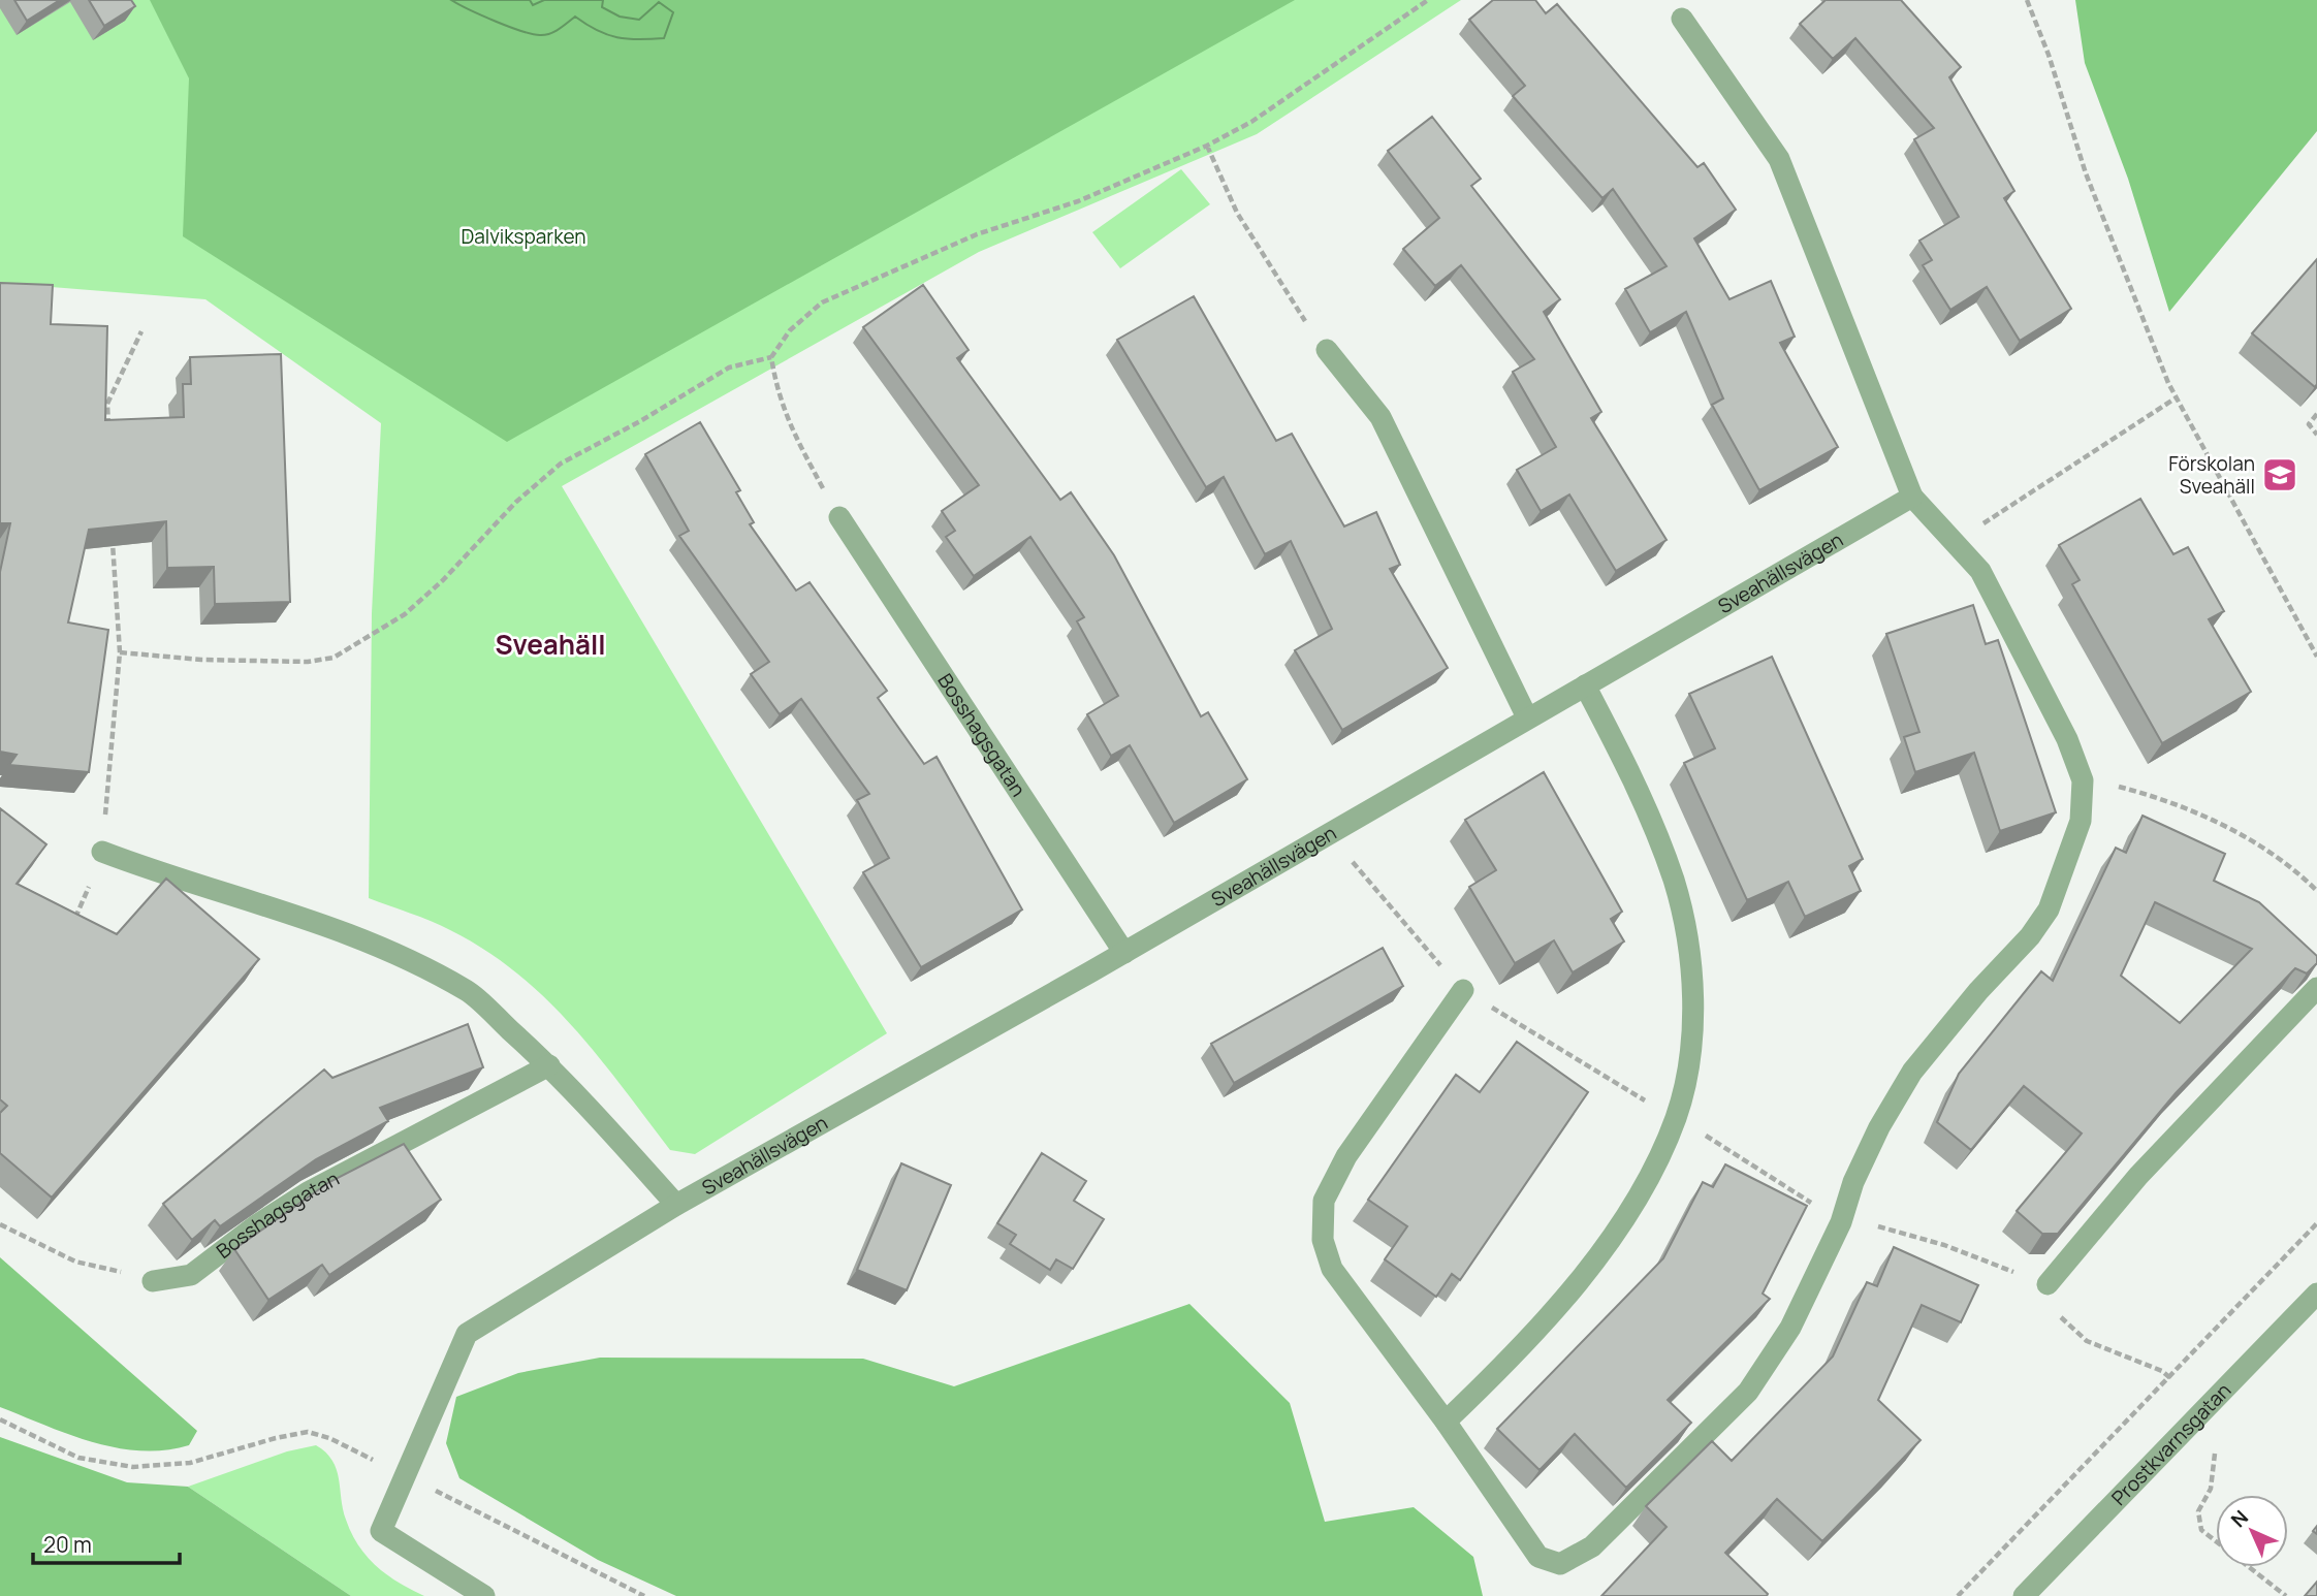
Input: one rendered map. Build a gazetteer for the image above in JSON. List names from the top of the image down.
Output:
{
  "streets": {
    "street": ["Sveahällsvägen", "Bosshagsgatan", "Prostkvarnsgatan"]
  },
  "crossings": [
    ["Sveahällsvägen", "Bosshagsgatan"]
  ],
  "districts": ["Sveahäll"],
  "parks": ["Dalviksparken"],
  "places": {
    "school or university": ["Förskolan Sveahäll"]
  },
  "scale_bar": "20 m",
  "north": "top left"
}
